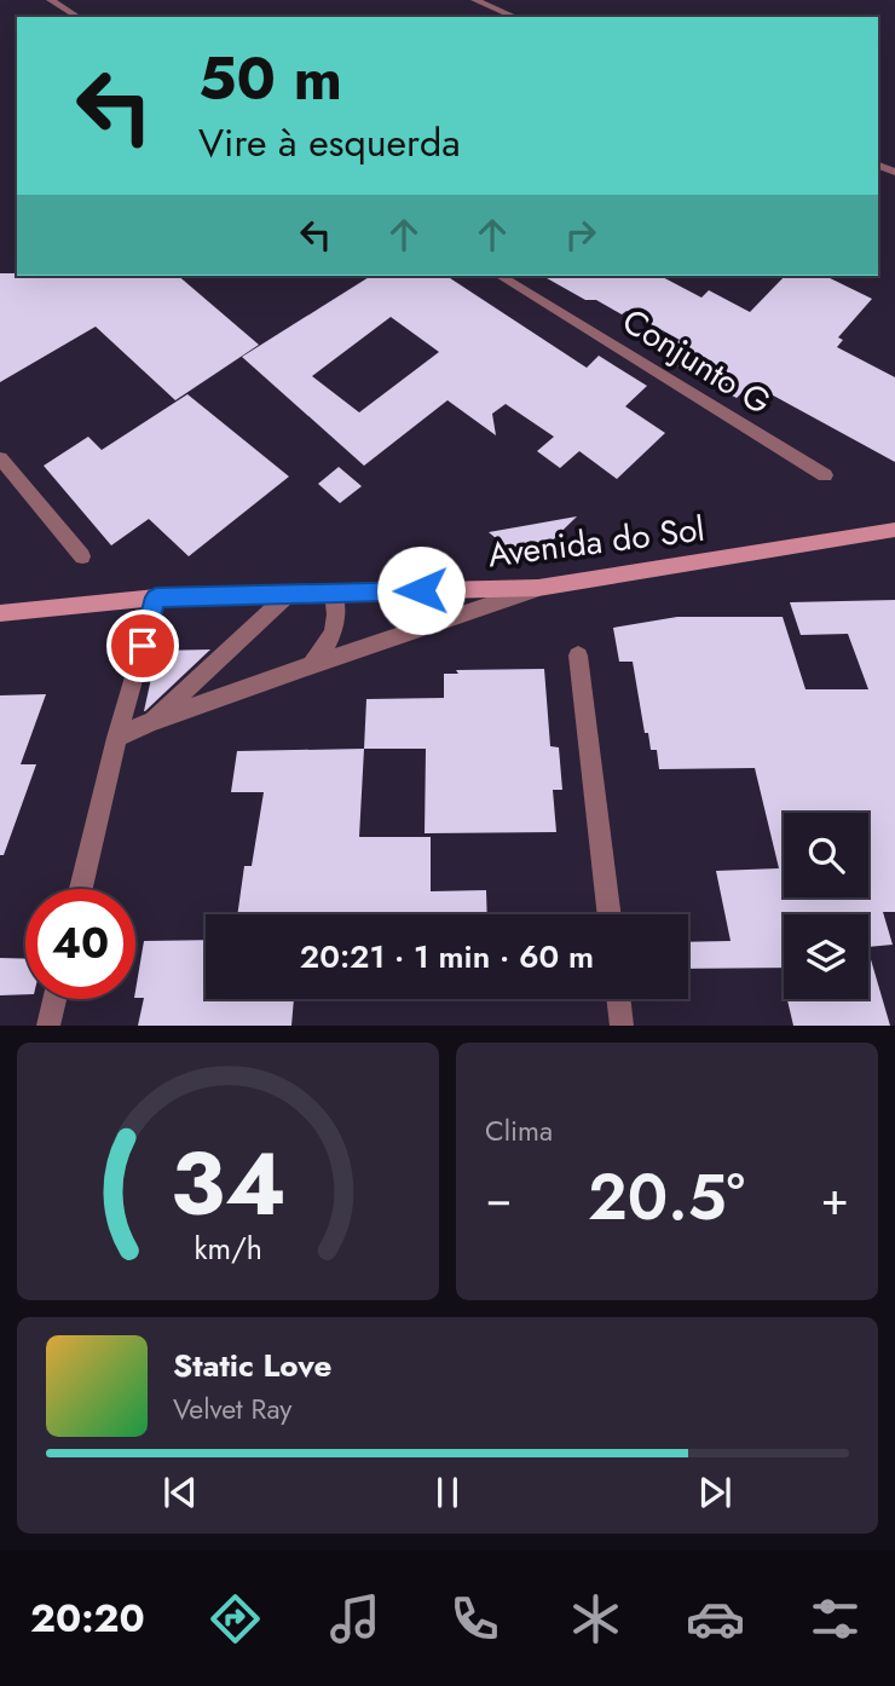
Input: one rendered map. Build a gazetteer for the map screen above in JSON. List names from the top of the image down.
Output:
{
  "streets": {
    "street": ["Conjunto G", "Avenida do Sol"]
  },
  "page": {
    "turn": ["50 m", "Vire à esquerda"],
    "limit": "40",
    "trip": "20:21 · 1 min · 60 m",
    "tile": "Clima",
    "heat": ["−", "20.5°", "+"],
    "song": ["Static Love", "Velvet Ray"],
    "tabs": "20:20",
    "gauge": ["34", "km/h"]
  }
}
